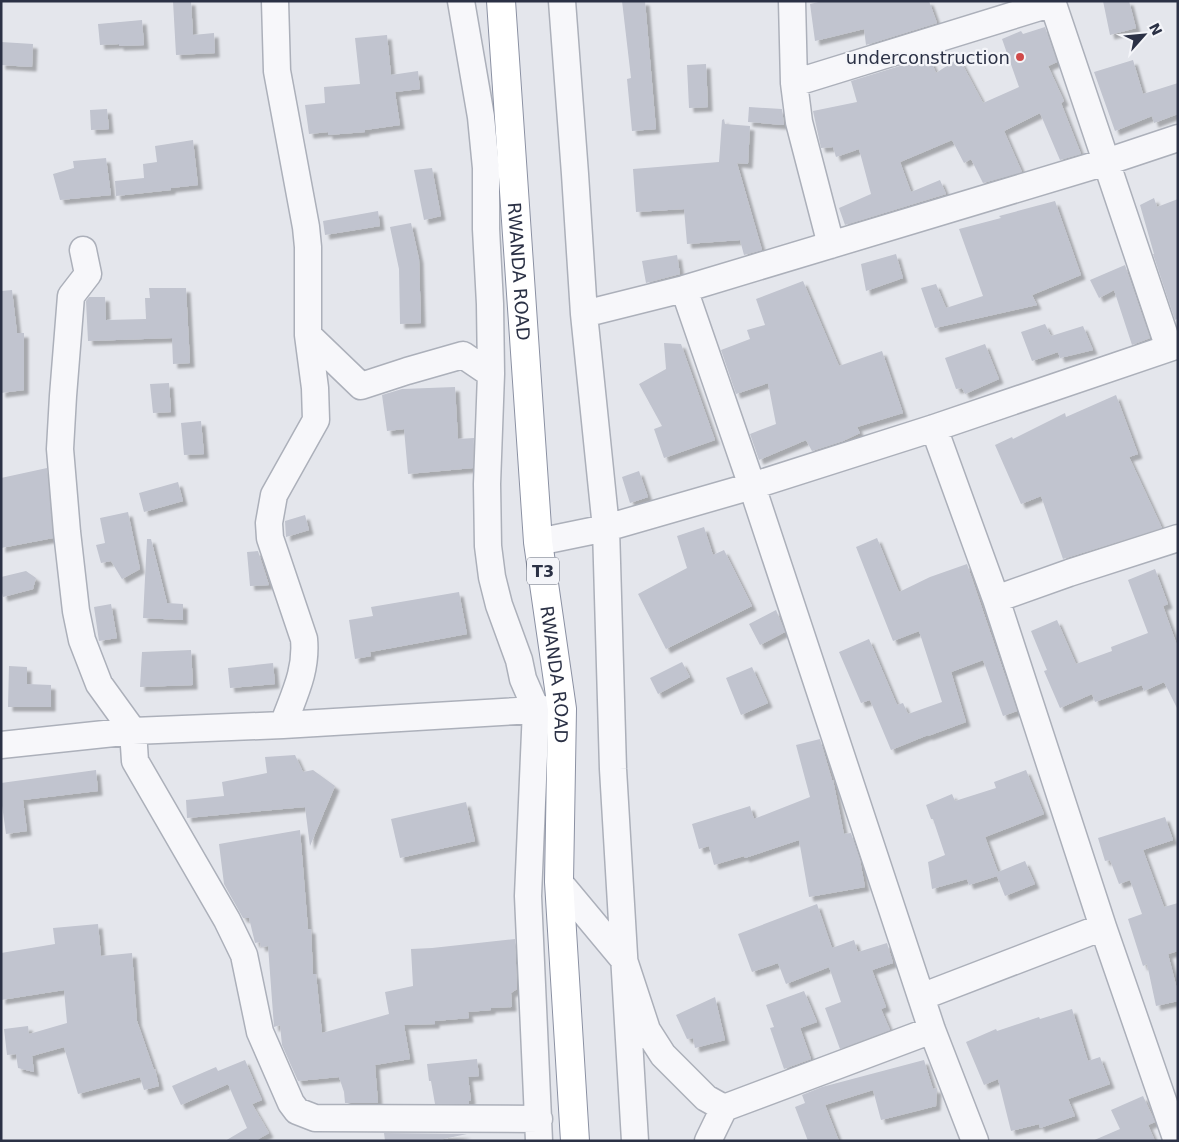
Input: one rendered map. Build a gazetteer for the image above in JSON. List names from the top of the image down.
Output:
{
  "streets": {
    "highway": ["RWANDA ROAD", "T3"]
  },
  "places": ["underconstruction"],
  "north": "top right"
}
